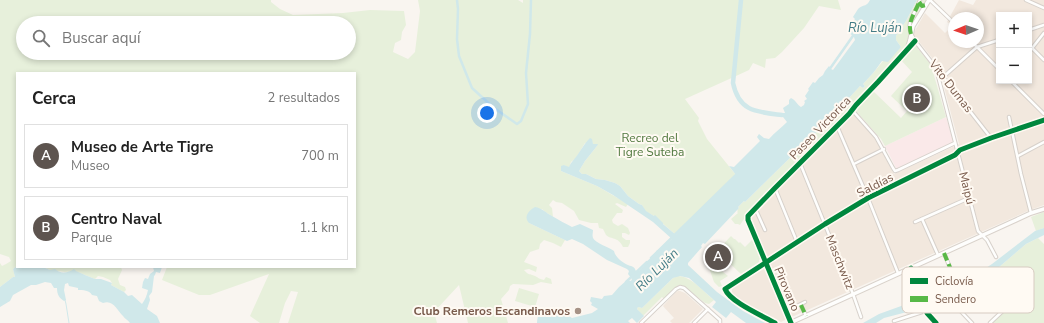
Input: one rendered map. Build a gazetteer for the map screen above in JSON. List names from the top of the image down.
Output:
{
  "streets": {
    "street": [
      "Vito Dumas",
      "Paseo Victorica",
      "Saldías",
      "Maipú",
      "Maschwitz",
      "Pirovano"
    ]
  },
  "crossings": [
    ["Vito Dumas", "Paseo Victorica"],
    ["Vito Dumas", "Saldías"],
    ["Vito Dumas", "Maipú"],
    ["Paseo Victorica", "Maschwitz"],
    ["Paseo Victorica", "Pirovano"],
    ["Saldías", "Maipú"],
    ["Saldías", "Maschwitz"],
    ["Saldías", "Pirovano"]
  ],
  "water": ["Río Luján"],
  "parks": ["Recreo del Tigre Suteba"],
  "places": ["Club Remeros Escandinavos"],
  "legend": ["Ciclovía", "Sendero"],
  "north": "left",
  "page": {
    "map_buttons": ["+", "−"],
    "search": "Buscar aquí",
    "heading": ["Cerca", "2 resultados"],
    "pins": ["B", "A"],
    "list": [
      {
        "mark": "A",
        "name": "Museo de Arte Tigre",
        "note": "Museo",
        "value": "700 m"
      },
      {
        "mark": "B",
        "name": "Centro Naval",
        "note": "Parque",
        "value": "1.1 km"
      }
    ]
  }
}
